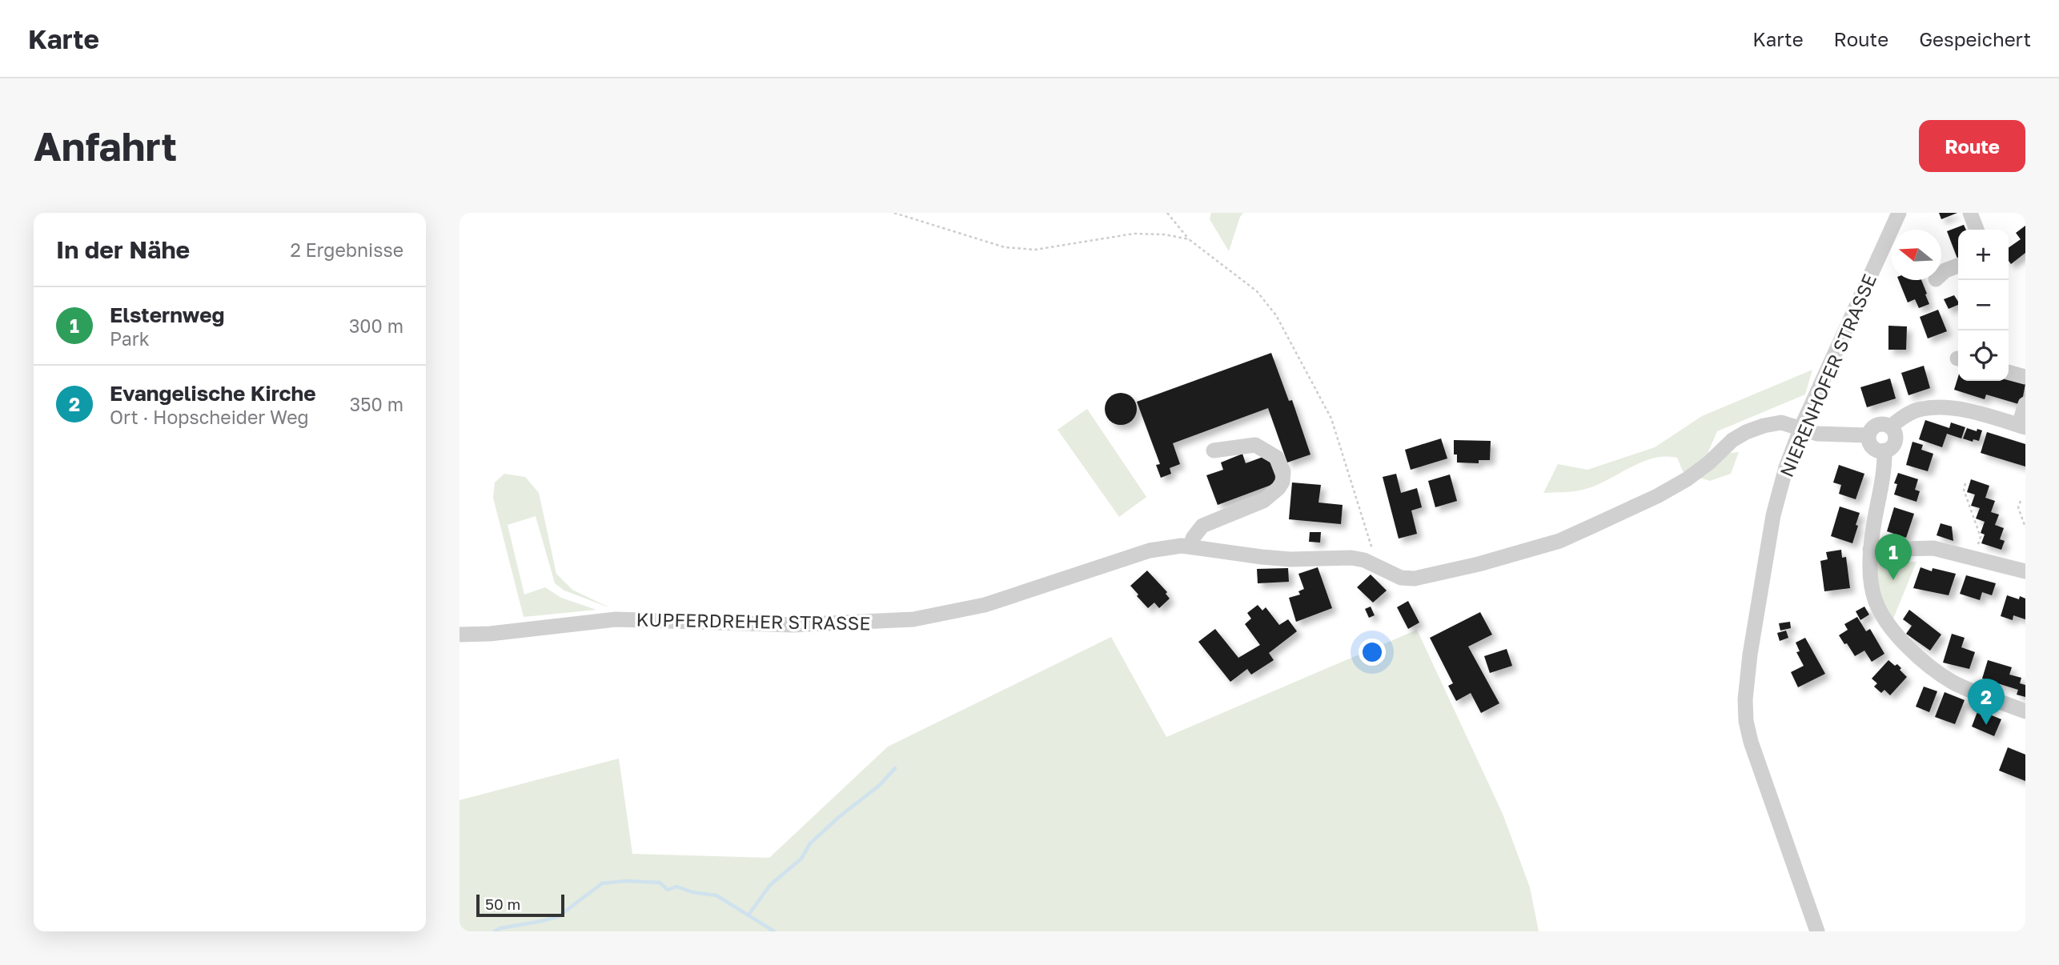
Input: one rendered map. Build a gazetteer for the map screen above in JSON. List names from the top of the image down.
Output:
{
  "streets": {
    "street": ["NIERENHOFER STRASSE", "KUPFERDREHER STRASSE"]
  },
  "crossings": [
    ["NIERENHOFER STRASSE", "KUPFERDREHER STRASSE"]
  ],
  "scale_bar": "50 m",
  "north": "left",
  "page": {
    "header": "Karte",
    "nav": ["Karte", "Route", "Gespeichert"],
    "buttons": "Route",
    "title": "Anfahrt",
    "heading": ["In der Nähe", "2 Ergebnisse"],
    "map_buttons": ["+", "−"],
    "list": [
      {
        "mark": "1",
        "name": "Elsternweg",
        "note": "Park",
        "value": "300 m"
      },
      {
        "mark": "2",
        "name": "Evangelische Kirche",
        "note": "Ort · Hopscheider Weg",
        "value": "350 m"
      }
    ],
    "pins": ["1", "2"],
    "scale": "50 m"
  }
}
